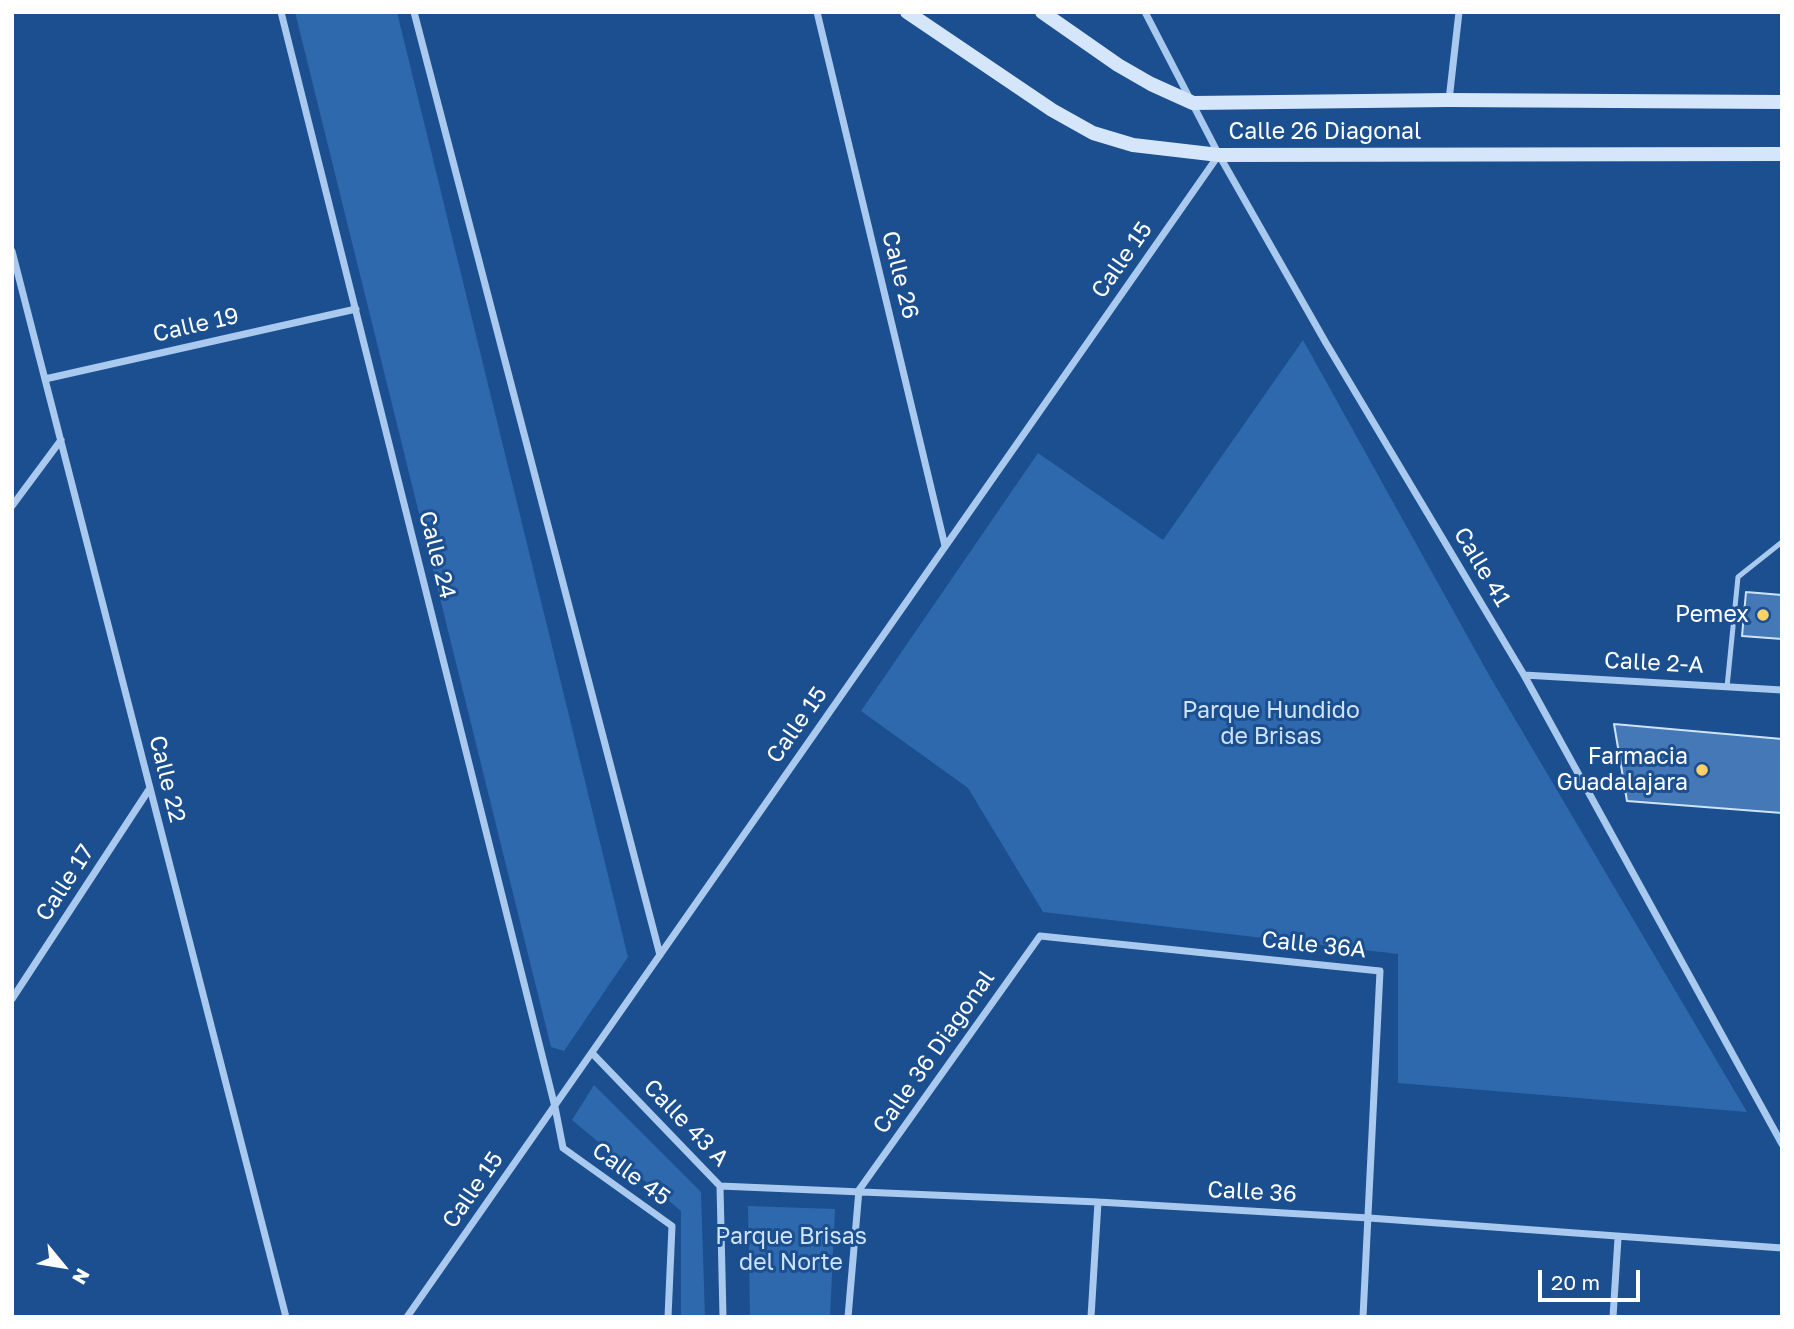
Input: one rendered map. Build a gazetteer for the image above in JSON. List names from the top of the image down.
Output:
{
  "streets": {
    "street": [
      "Calle 26 Diagonal",
      "Calle 15",
      "Calle 26",
      "Calle 19",
      "Calle 24",
      "Calle 41",
      "Calle 2-A",
      "Calle 22",
      "Calle 17",
      "Calle 36A",
      "Calle 36 Diagonal",
      "Calle 43 A",
      "Calle 45",
      "Calle 36"
    ]
  },
  "crossings": [
    ["Calle 26 Diagonal", "Calle 15"],
    ["Calle 26 Diagonal", "Calle 41"],
    ["Calle 15", "Calle 26"],
    ["Calle 15", "Calle 24"],
    ["Calle 15", "Calle 41"],
    ["Calle 15", "Calle 43 A"],
    ["Calle 15", "Calle 45"],
    ["Calle 19", "Calle 24"],
    ["Calle 19", "Calle 22"],
    ["Calle 24", "Calle 45"],
    ["Calle 41", "Calle 2-A"],
    ["Calle 22", "Calle 17"],
    ["Calle 36A", "Calle 36 Diagonal"],
    ["Calle 36A", "Calle 36"],
    ["Calle 36 Diagonal", "Calle 36"],
    ["Calle 43 A", "Calle 36"]
  ],
  "parks": ["Parque Hundido de Brisas", "Parque Brisas del Norte"],
  "places": ["Pemex", "Farmacia Guadalajara"],
  "scale_bar": "20 m",
  "north": "bottom right"
}
